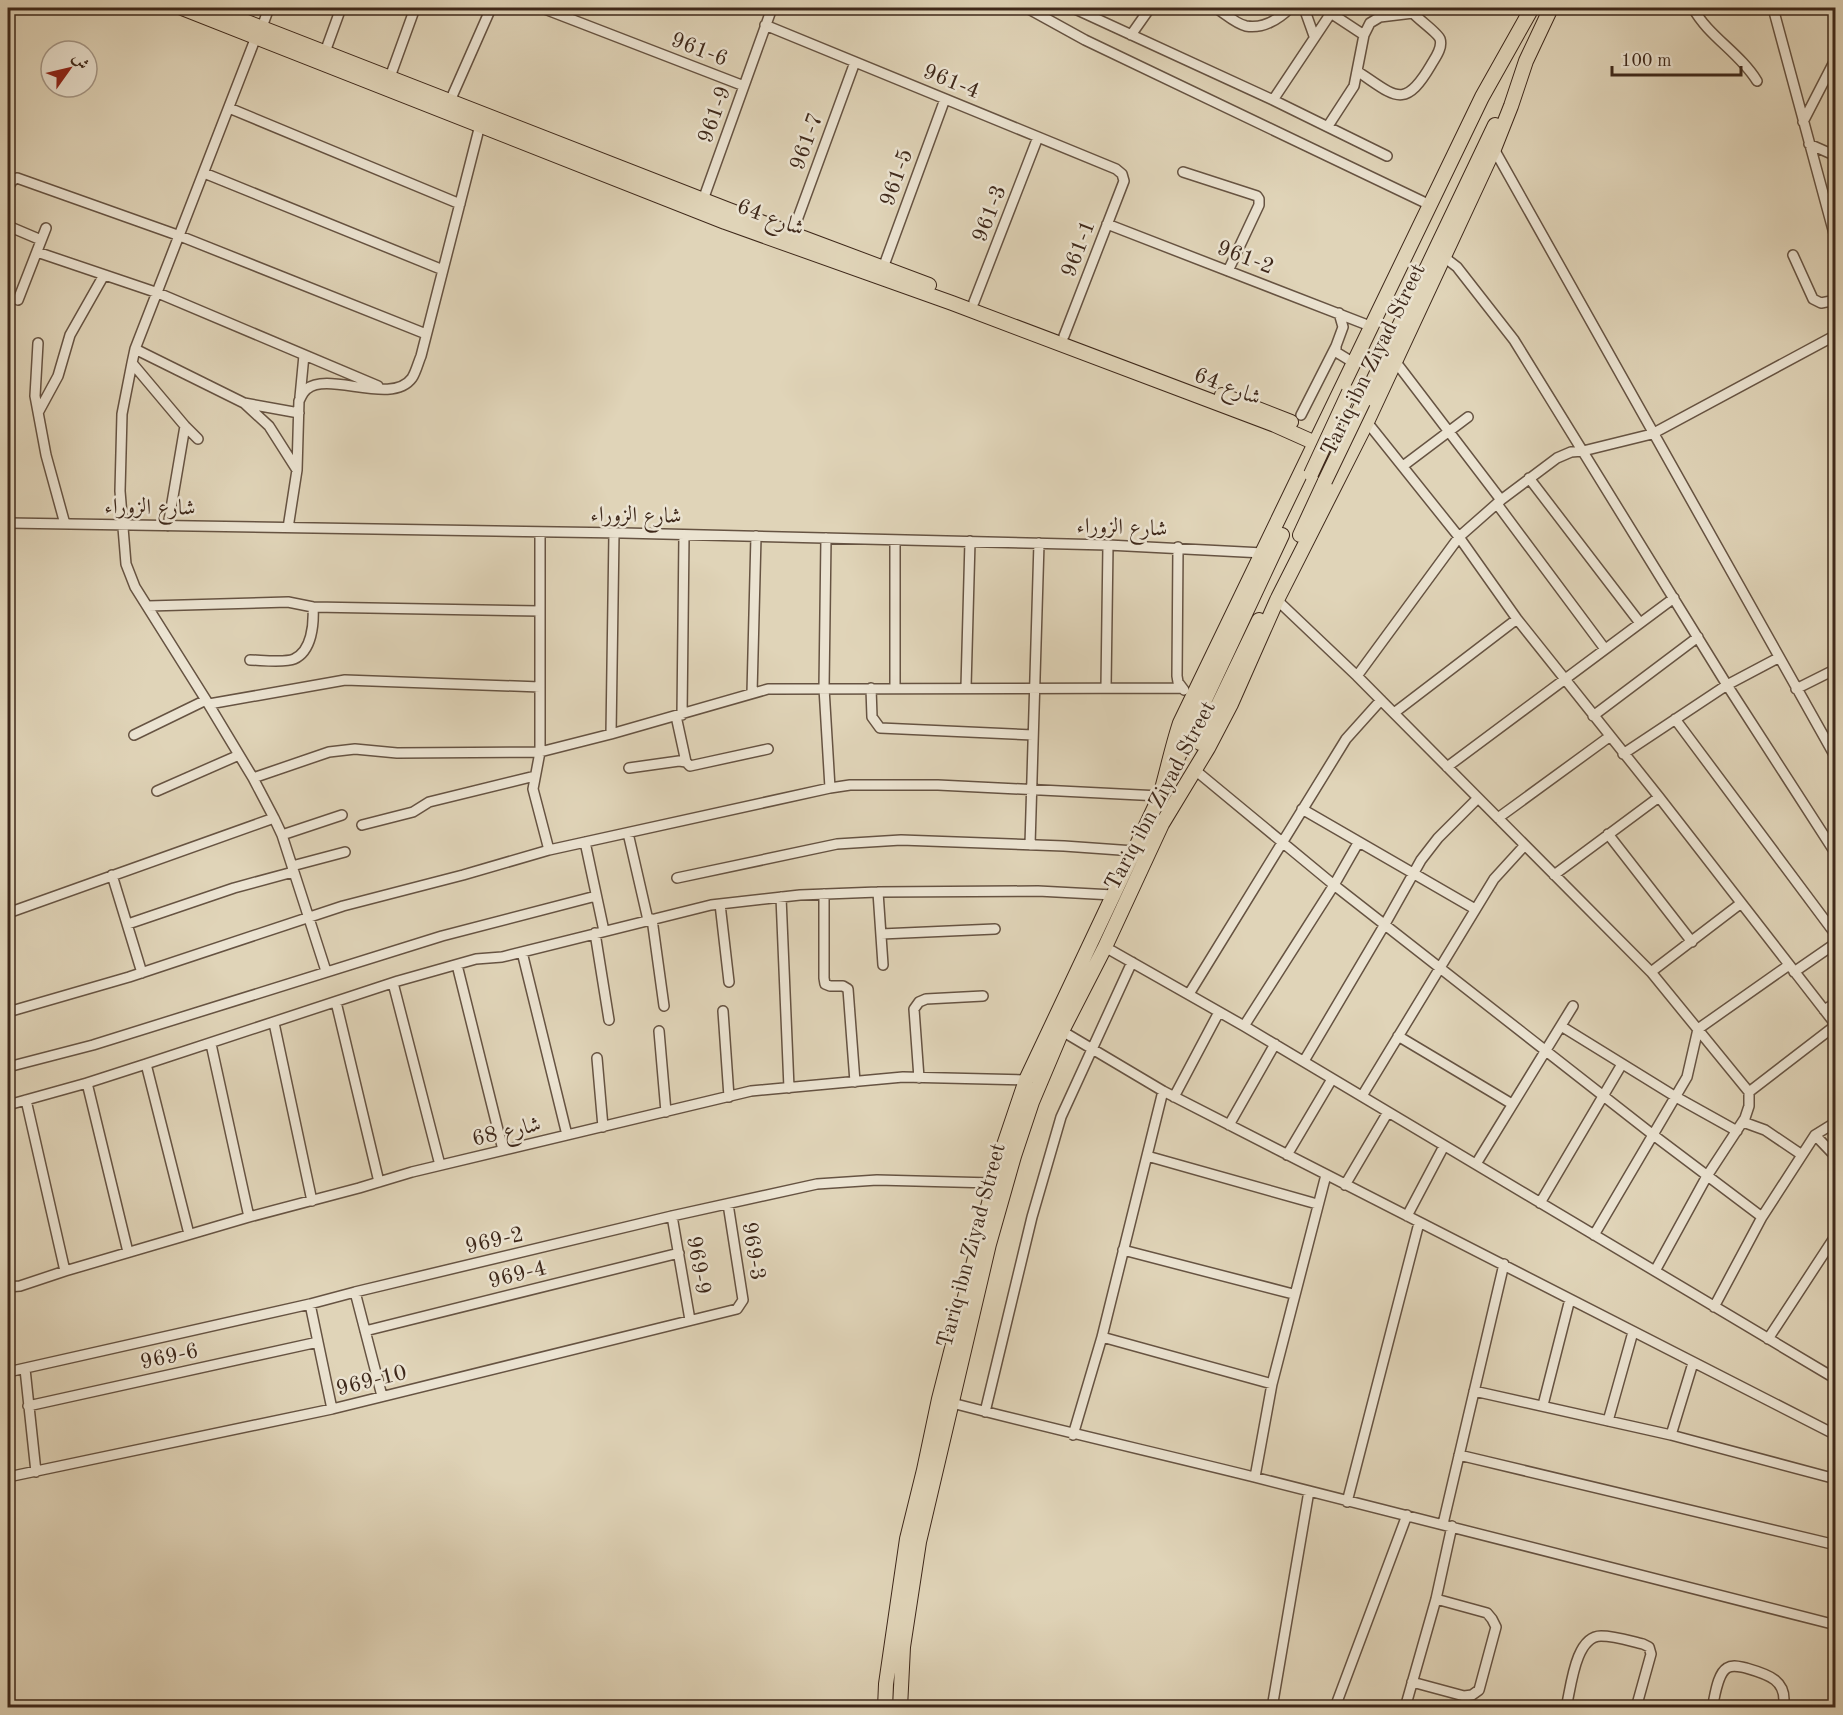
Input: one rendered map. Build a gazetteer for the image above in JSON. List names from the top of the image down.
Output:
{
  "streets": {
    "main road": ["شارع 64", "Tariq ibn Ziyad Street"],
    "street": [
      "961-6",
      "961-4",
      "961-9",
      "961-7",
      "961-5",
      "961-3",
      "961-1",
      "961-2",
      "شارع الزوراء",
      "شارع 68",
      "969-2",
      "969-3",
      "969-9",
      "969-4",
      "969-6",
      "969-10"
    ]
  },
  "crossings": [
    ["961-6", "961-9"],
    ["961-4", "961-9"],
    ["961-4", "961-7"],
    ["961-4", "961-5"],
    ["961-4", "961-3"],
    ["961-4", "961-1"],
    ["961-9", "شارع 64"],
    ["961-7", "شارع 64"],
    ["961-5", "شارع 64"],
    ["961-3", "شارع 64"],
    ["شارع 64", "961-1"],
    ["شارع 64", "Tariq ibn Ziyad Street"],
    ["961-1", "961-2"],
    ["961-2", "Tariq ibn Ziyad Street"],
    ["Tariq ibn Ziyad Street", "شارع الزوراء"],
    ["Tariq ibn Ziyad Street", "شارع 68"],
    ["Tariq ibn Ziyad Street", "969-2"],
    ["969-2", "969-3"],
    ["969-2", "969-9"],
    ["969-3", "969-10"],
    ["969-9", "969-4"],
    ["969-9", "969-10"]
  ],
  "scale_bar": "100 m",
  "north": "top right"
}
